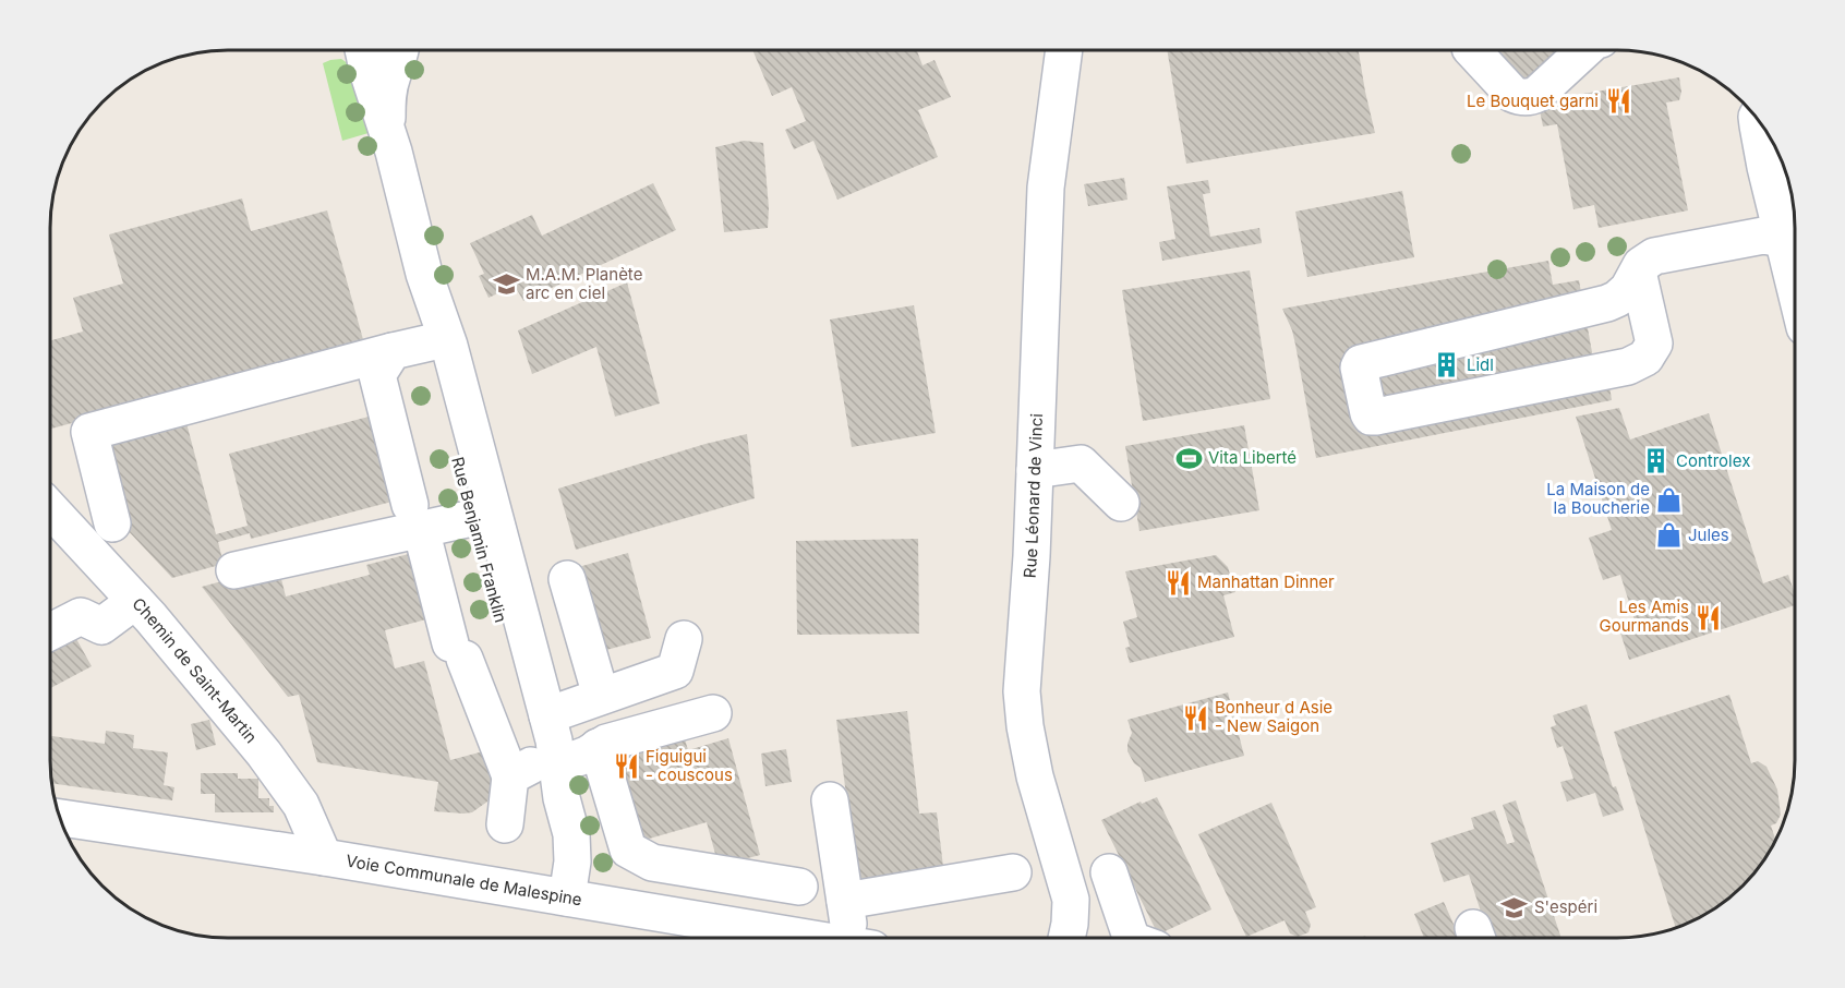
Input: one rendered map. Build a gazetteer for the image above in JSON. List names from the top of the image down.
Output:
{
  "streets": {
    "street": [
      "Rue Léonard de Vinci",
      "Rue Benjamin Franklin",
      "Chemin de Saint-Martin",
      "Voie Communale de Malespine"
    ]
  },
  "crossings": [
    ["Rue Benjamin Franklin", "Voie Communale de Malespine"],
    ["Chemin de Saint-Martin", "Voie Communale de Malespine"]
  ],
  "places": {
    "restaurant": [
      "Le Bouquet garni",
      "Manhattan Dinner",
      "Les Amis Gourmands",
      "Bonheur d Asie - New Saigon",
      "Figuigui - couscous"
    ],
    "school or university": ["M.A.M. Planète arc en ciel", "S'espéri"],
    "building": ["Lidl", "Controlex"],
    "sports": ["Vita Liberté"],
    "shop": ["La Maison de la Boucherie", "Jules"]
  }
}
